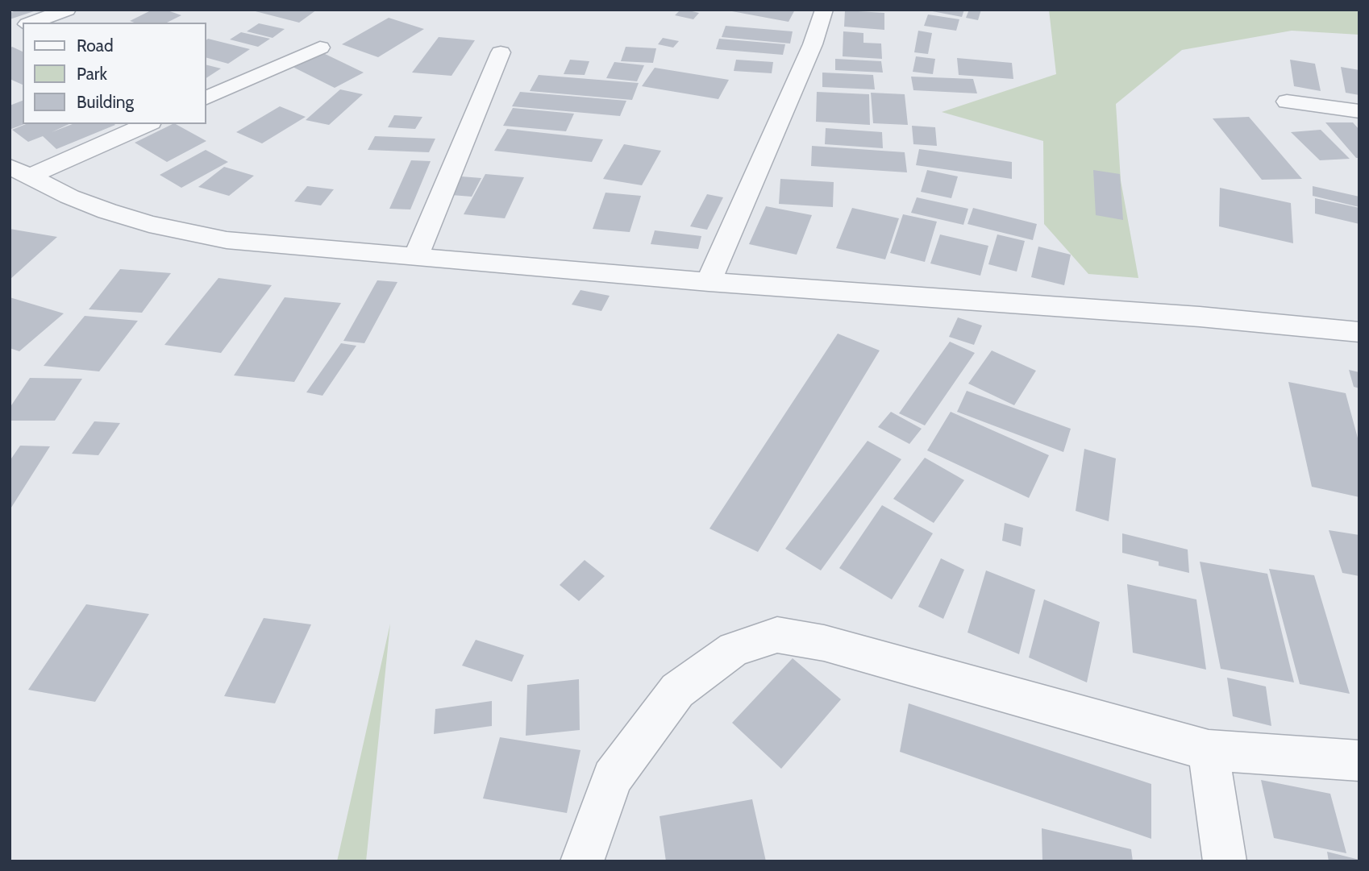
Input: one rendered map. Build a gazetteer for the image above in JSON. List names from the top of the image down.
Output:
{
  "legend": ["Road", "Park", "Building"]
}
